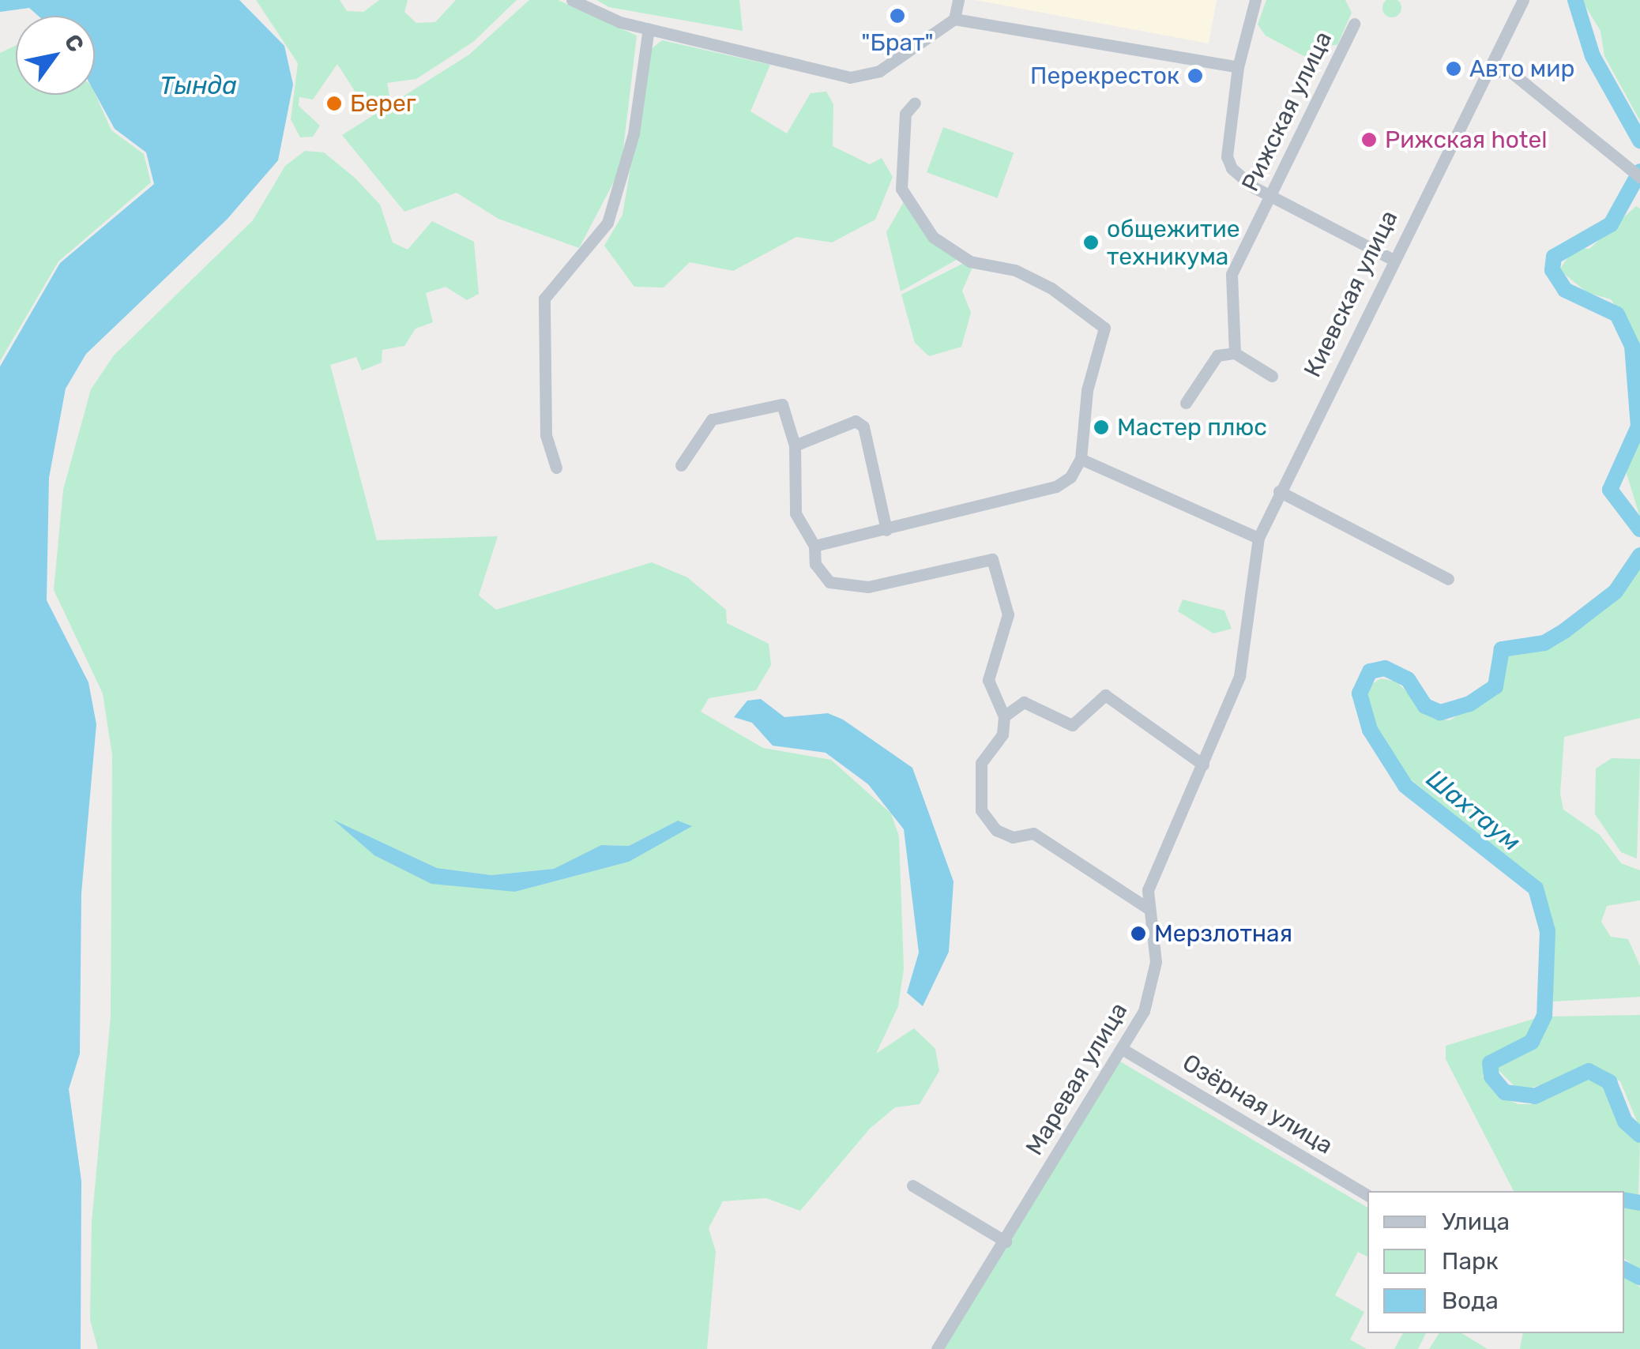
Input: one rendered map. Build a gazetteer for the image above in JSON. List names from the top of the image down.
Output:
{
  "streets": {
    "street": [
      "Рижская улица",
      "Киевская улица",
      "Маревая улица",
      "Озёрная улица"
    ]
  },
  "crossings": [
    ["Киевская улица", "Маревая улица"],
    ["Маревая улица", "Озёрная улица"]
  ],
  "water": ["Тында", "Шахтаум"],
  "places": [
    "\"Брат\"",
    "Авто мир",
    "Перекресток",
    "Берег",
    "Рижская hotel",
    "общежитие техникума",
    "Мастер плюс",
    "Мерзлотная"
  ],
  "legend": ["Улица", "Парк", "Вода"],
  "north": "top right"
}
